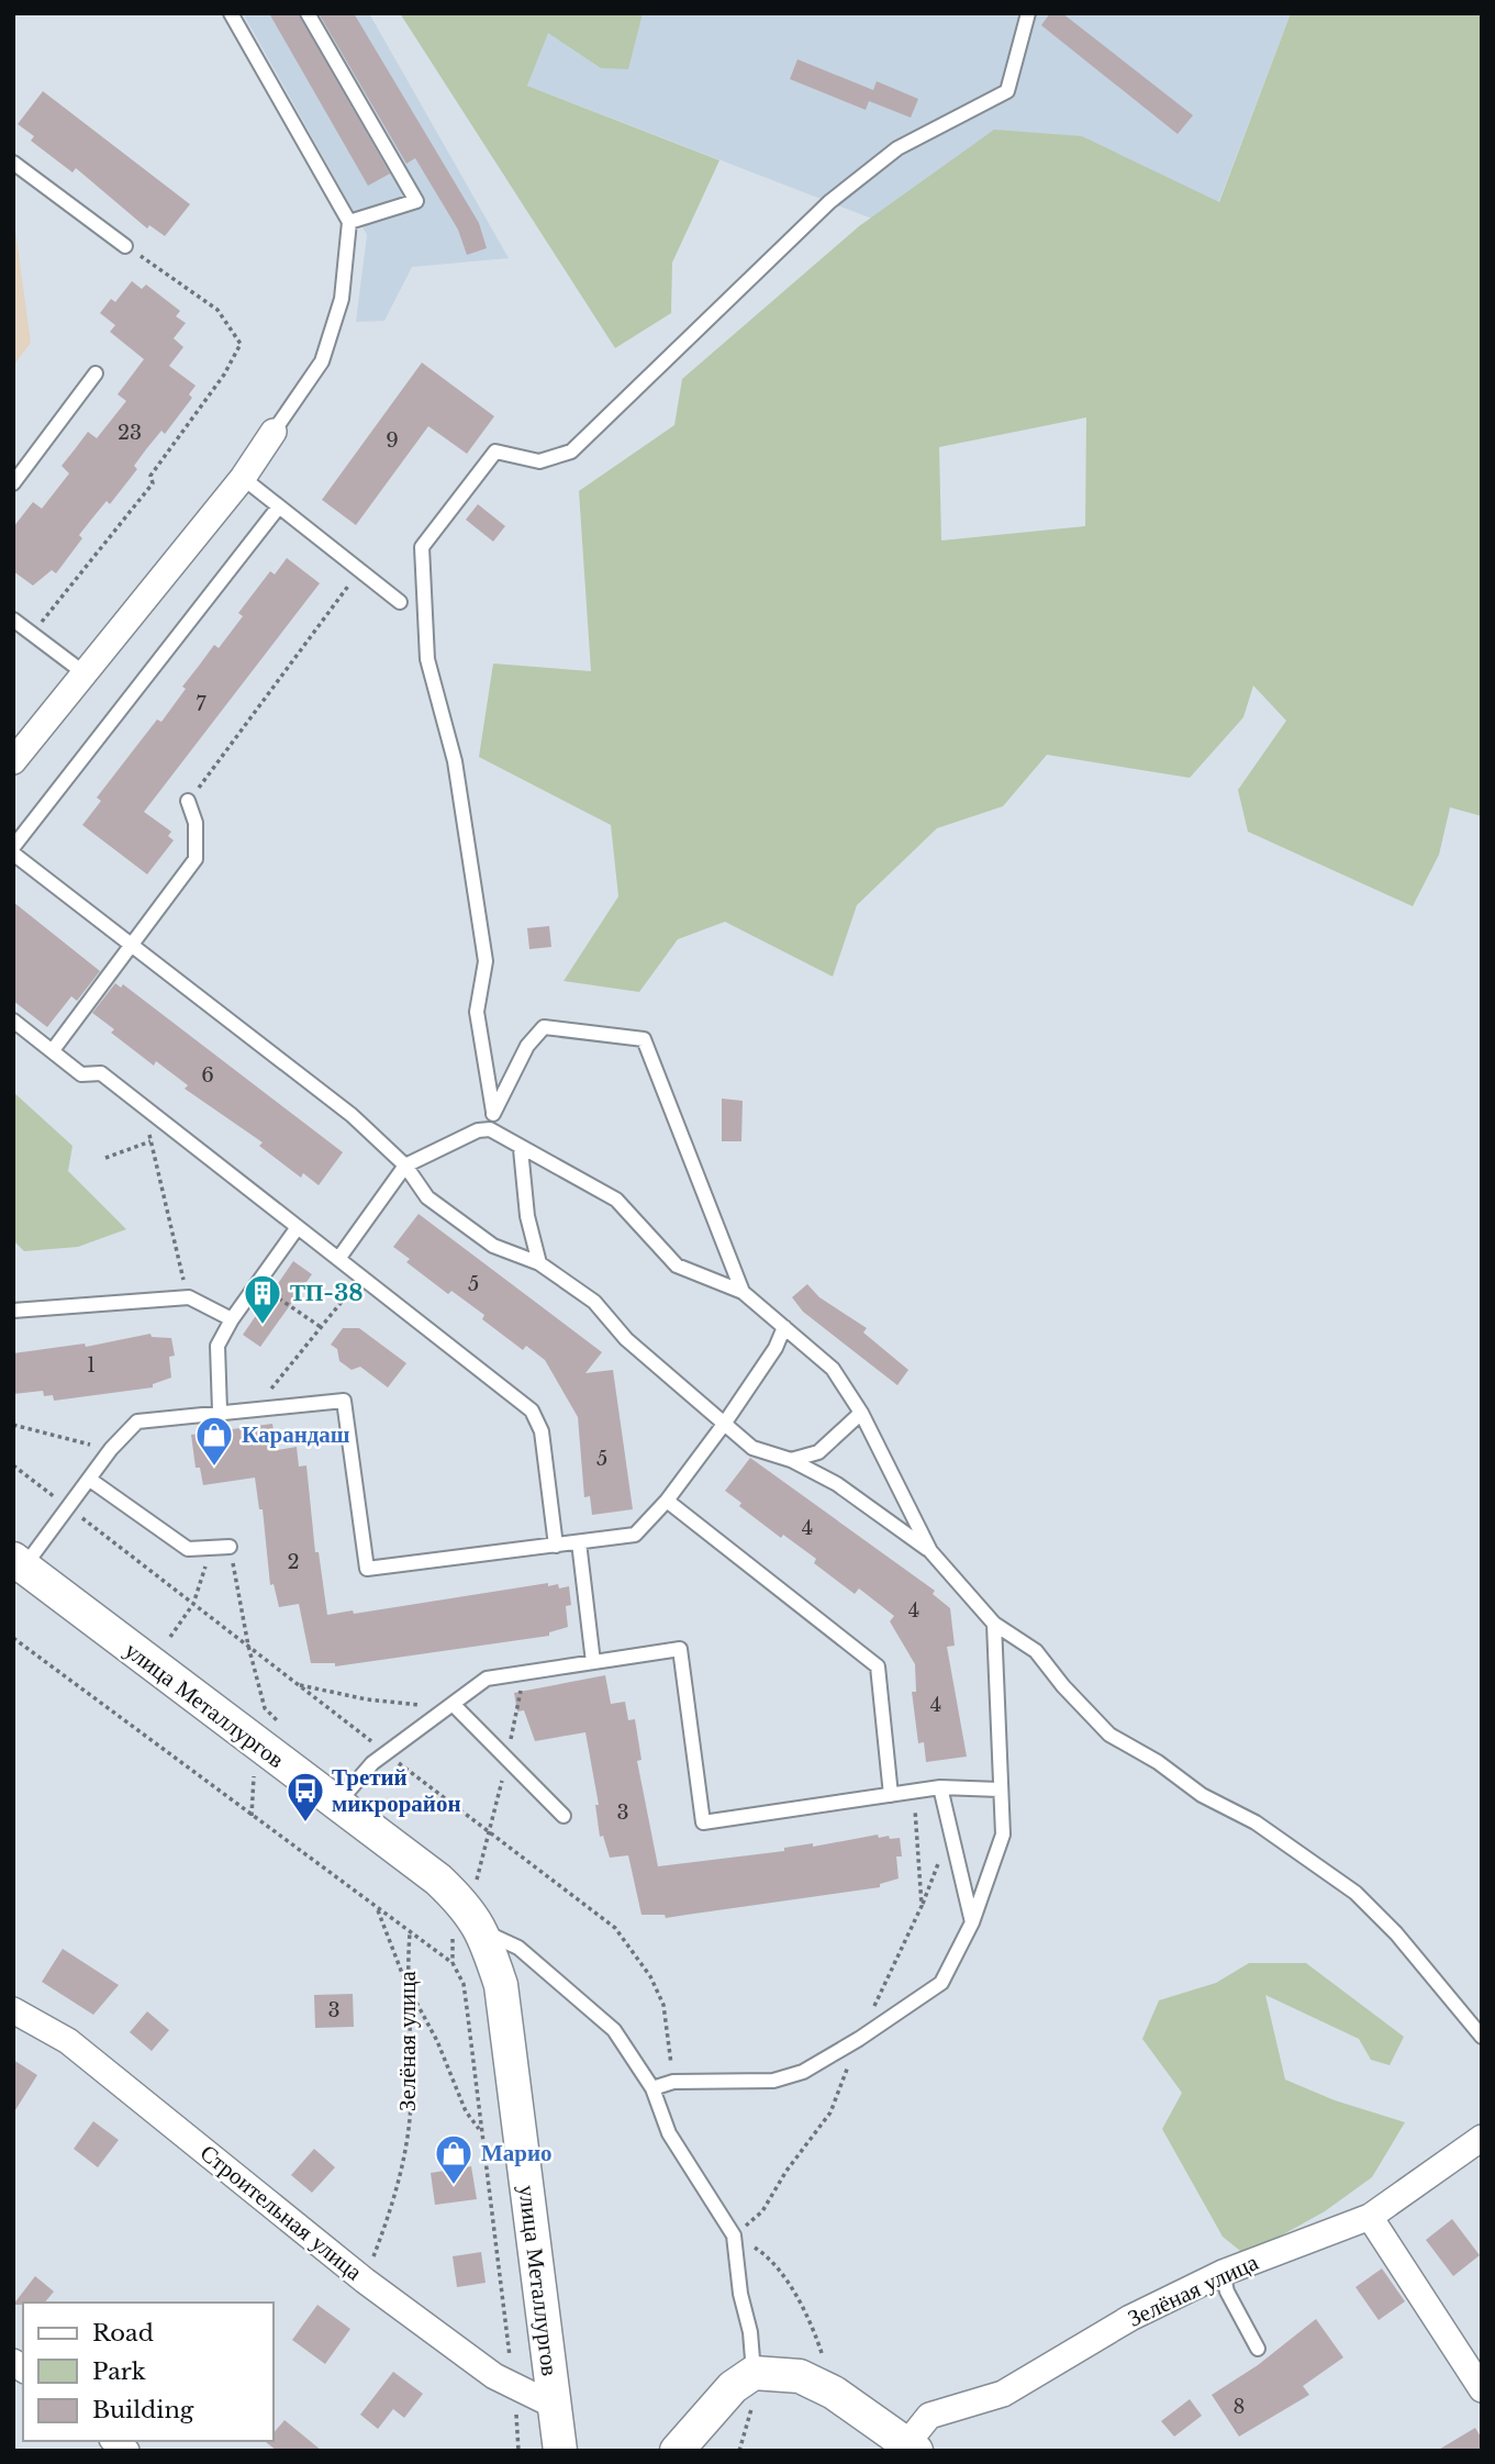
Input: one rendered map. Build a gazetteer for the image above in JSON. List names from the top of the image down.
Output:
{
  "streets": {
    "street": ["улица Металлургов", "Зелёная улица", "Строительная улица"]
  },
  "crossings": [
    ["улица Металлургов", "Строительная улица"],
    ["Зелёная улица", "Строительная улица"]
  ],
  "places": {
    "building": ["ТП-38"],
    "shop": ["Карандаш", "Марио"],
    "bus stop": ["Третий микрорайон"]
  },
  "house_numbers": [
    "23",
    "9",
    "7",
    "6",
    "5",
    "1",
    "5",
    "4",
    "2",
    "4",
    "4",
    "3",
    "3",
    "8"
  ],
  "legend": ["Road", "Park", "Building"]
}
